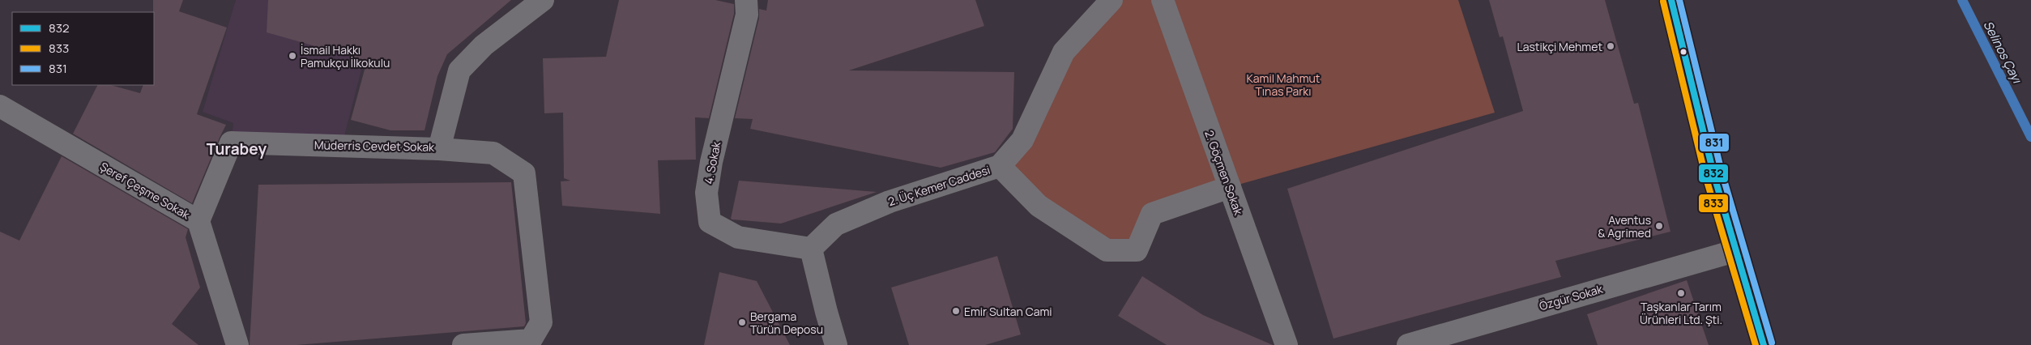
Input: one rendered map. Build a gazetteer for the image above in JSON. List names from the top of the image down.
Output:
{
  "streets": {
    "street": [
      "Müderris Cevdet Sokak",
      "4. Sokak",
      "2. Göçmen Sokak",
      "2. Üç Kemer Caddesi",
      "Şeref Çeşme Sokak",
      "Özgür Sokak"
    ]
  },
  "crossings": [
    ["Müderris Cevdet Sokak", "Şeref Çeşme Sokak"],
    ["4. Sokak", "2. Üç Kemer Caddesi"]
  ],
  "districts": ["Turabey"],
  "water": ["Selinos Çayı"],
  "parks": ["Kamil Mahmut Tınas Parkı"],
  "places": [
    "Lastikçi Mehmet",
    "İsmail Hakkı Pamukçu İlkokulu",
    "Aventus & Agrimed",
    "Taşkanlar Tarım Ürünleri Ltd. Şti.",
    "Emir Sultan Cami",
    "Bergama Türün Deposu"
  ],
  "lines": ["transit line 832", "transit line 831", "transit line 833"],
  "legend": ["832", "833", "831"]
}
